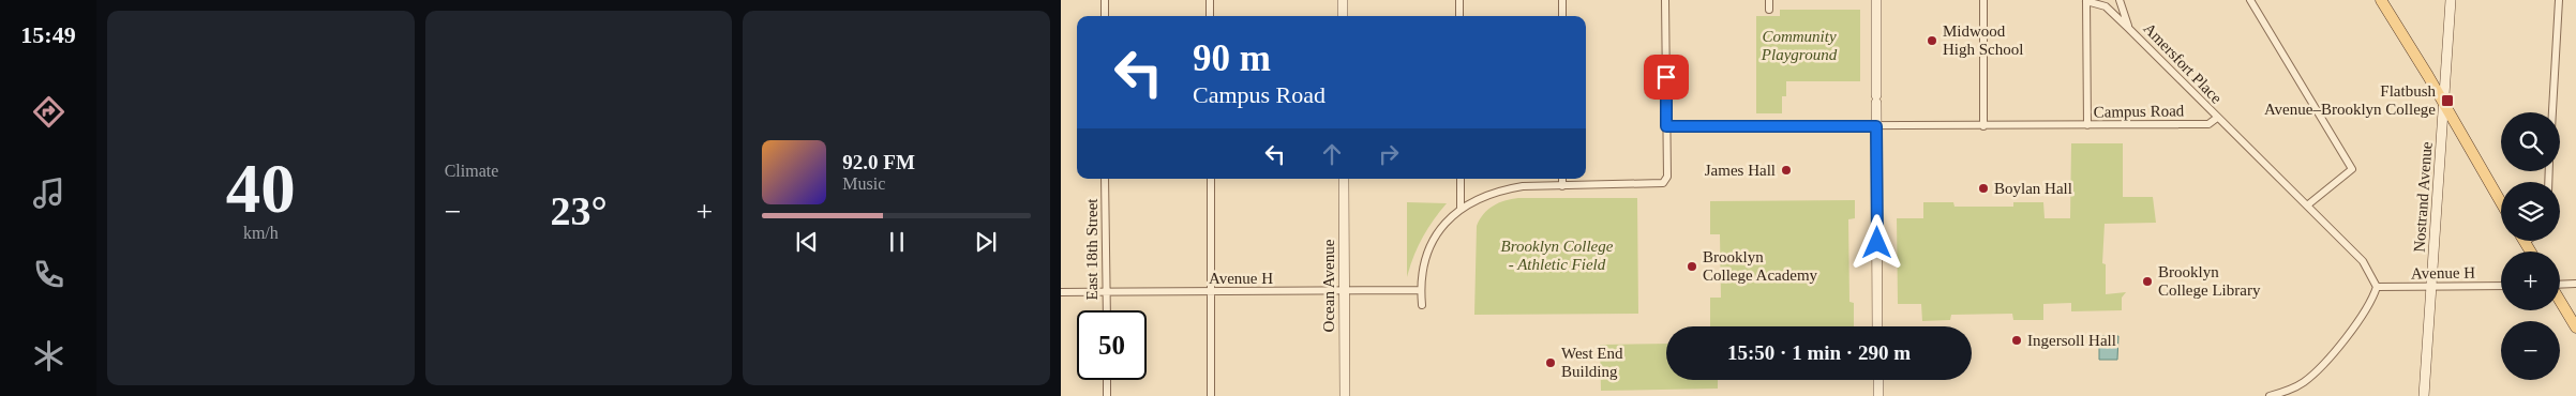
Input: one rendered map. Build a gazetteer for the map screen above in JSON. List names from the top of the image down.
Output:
{
  "streets": {
    "main road": ["Nostrand Avenue", "Ocean Avenue"],
    "street": [
      "Amersfort Place",
      "Campus Road",
      "East 18th Street",
      "Avenue H"
    ]
  },
  "crossings": [
    ["Amersfort Place", "Campus Road"],
    ["Nostrand Avenue", "Avenue H"],
    ["East 18th Street", "Avenue H"],
    ["Avenue H", "Ocean Avenue"]
  ],
  "parks": ["Community Playground", "Brooklyn College - Athletic Field"],
  "places": {
    "other": [
      "Midwood High School",
      "James Hall",
      "Boylan Hall",
      "Brooklyn College Academy",
      "Brooklyn College Library",
      "Ingersoll Hall",
      "West End Building"
    ],
    "transit": ["Flatbush Avenue–Brooklyn College"]
  },
  "page": {
    "tabs": "15:49",
    "tile": [
      ["40", "km/h"],
      "Climate"
    ],
    "turn": ["90 m", "Campus Road"],
    "map_buttons": ["+", "−"],
    "song": ["92.0 FM", "Music"],
    "heat": ["−", "23°", "+"],
    "limit": "50",
    "trip": "15:50 · 1 min · 290 m"
  }
}
